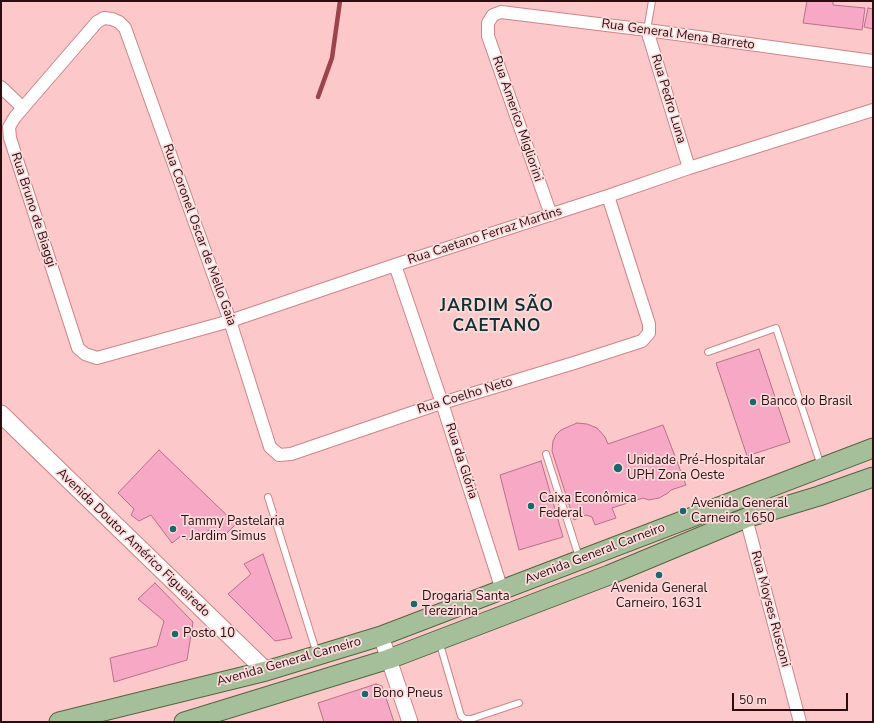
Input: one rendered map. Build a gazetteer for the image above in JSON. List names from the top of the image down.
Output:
{
  "streets": {
    "main road": ["Avenida Doutor Américo Figueiredo", "Avenida General Carneiro"],
    "street": [
      "Rua General Mena Barreto",
      "Rua Pedro Luna",
      "Rua Americo Migliorini",
      "Rua Bruno de Biaggi",
      "Rua Coronel Oscar de Mello Gaia",
      "Rua Caetano Ferraz Martins",
      "Rua Coelho Neto",
      "Rua da Glória",
      "Rua Moyses Rusconi"
    ]
  },
  "crossings": [
    ["Rua General Mena Barreto", "Rua Pedro Luna"],
    ["Rua General Mena Barreto", "Rua Americo Migliorini"],
    ["Rua Pedro Luna", "Rua Caetano Ferraz Martins"],
    ["Rua Americo Migliorini", "Rua Caetano Ferraz Martins"],
    ["Rua Bruno de Biaggi", "Rua Coronel Oscar de Mello Gaia"],
    ["Rua Bruno de Biaggi", "Rua Caetano Ferraz Martins"],
    ["Rua Coronel Oscar de Mello Gaia", "Rua Caetano Ferraz Martins"],
    ["Rua Coronel Oscar de Mello Gaia", "Rua Coelho Neto"],
    ["Rua Caetano Ferraz Martins", "Rua Coelho Neto"],
    ["Rua Caetano Ferraz Martins", "Rua da Glória"],
    ["Rua Coelho Neto", "Rua da Glória"],
    ["Rua da Glória", "Avenida General Carneiro"],
    ["Avenida Doutor Américo Figueiredo", "Avenida General Carneiro"],
    ["Avenida General Carneiro", "Rua Moyses Rusconi"]
  ],
  "districts": ["JARDIM SÃO CAETANO"],
  "places": [
    "Banco do Brasil",
    "Unidade Pré-Hospitalar UPH Zona Oeste",
    "Caixa Econômica Federal",
    "Avenida General Carneiro 1650",
    "Tammy Pastelaria - Jardim Simus",
    "Avenida General Carneiro, 1631",
    "Drogaria Santa Terezinha",
    "Posto 10",
    "Bono Pneus"
  ],
  "scale_bar": "50 m"
}
